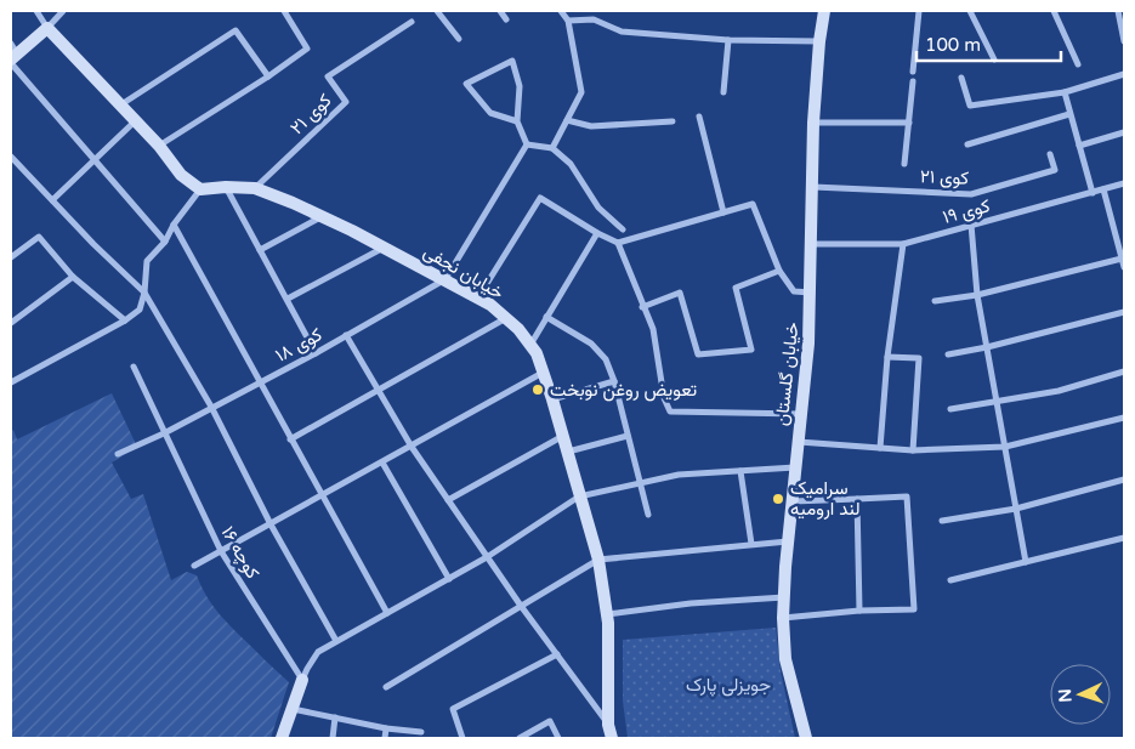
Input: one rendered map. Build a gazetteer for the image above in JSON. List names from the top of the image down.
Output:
{
  "streets": {
    "street": [
      "کوی ۲۱",
      "کوی ۱۹",
      "خیابان نجفی",
      "کوی ۱۸",
      "خیابان گلستان",
      "کوچه ۱۶"
    ]
  },
  "crossings": [
    ["کوی ۲۱", "خیابان نجفی"],
    ["کوی ۲۱", "خیابان گلستان"],
    ["کوی ۱۹", "خیابان گلستان"],
    ["خیابان نجفی", "کوی ۱۸"],
    ["کوی ۱۸", "کوچه ۱۶"]
  ],
  "parks": ["جویزلی پارک"],
  "places": ["تعویض روغن نوبخت", "سرامیک لند ارومیه"],
  "scale_bar": "100 m",
  "north": "left"
}
